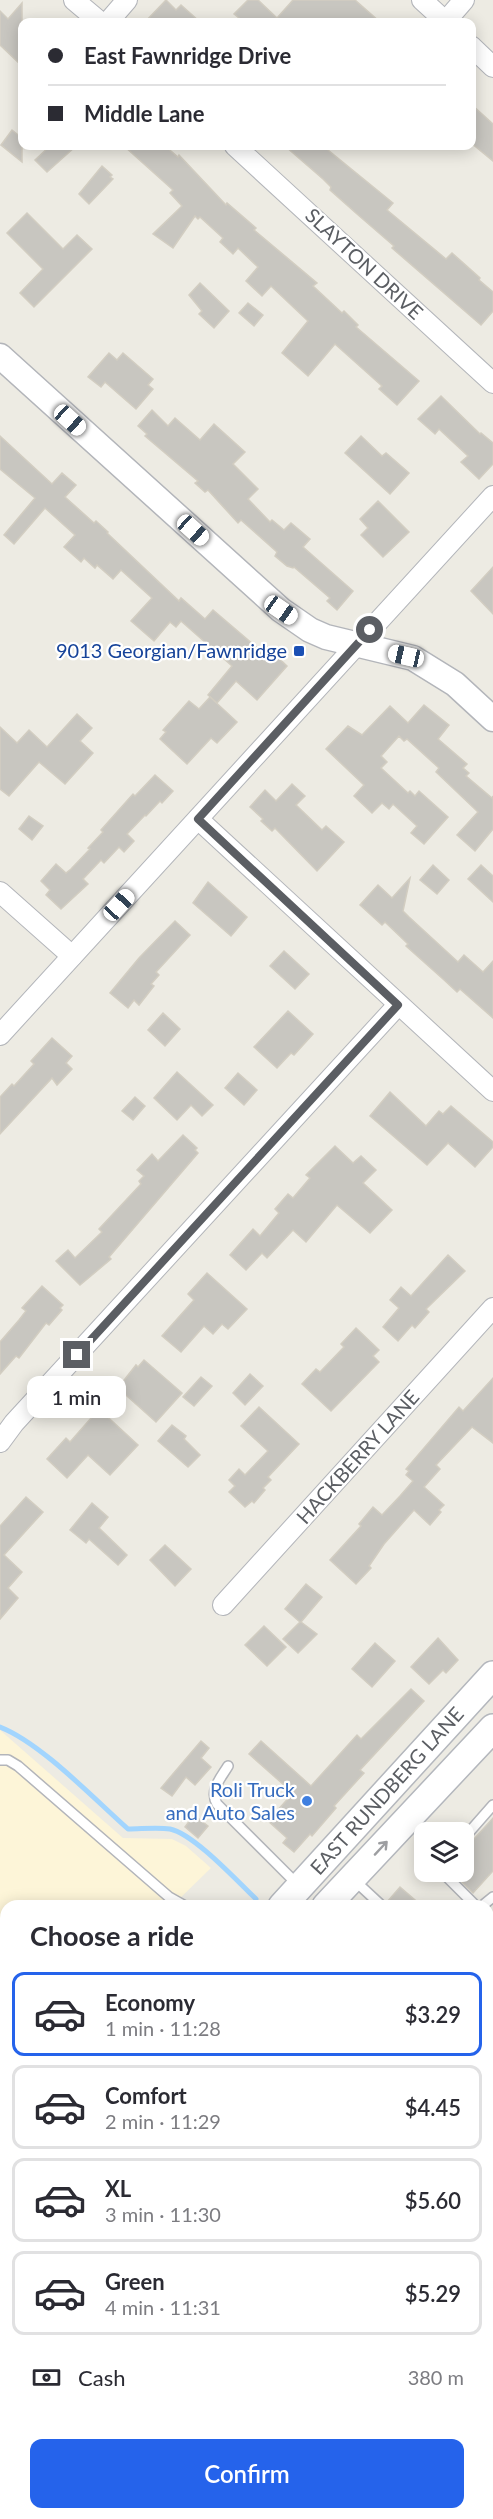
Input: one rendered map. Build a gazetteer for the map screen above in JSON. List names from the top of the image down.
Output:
{
  "streets": {
    "main road": ["EAST RUNDBERG LANE"],
    "street": ["SLAYTON DRIVE", "HACKBERRY LANE"]
  },
  "places": {
    "transit": ["9013 Georgian/Fawnridge"],
    "other": ["Roli Truck and Auto Sales"]
  },
  "page": {
    "banner": ["East Fawnridge Drive", "Middle Lane"],
    "bubble": "1 min",
    "heading": "Choose a ride",
    "list": [
      {
        "name": "Economy",
        "note": "1 min · 11:28",
        "value": "$3.29"
      },
      {
        "name": "Comfort",
        "note": "2 min · 11:29",
        "value": "$4.45"
      },
      {
        "name": "XL",
        "note": "3 min · 11:30",
        "value": "$5.60"
      },
      {
        "name": "Green",
        "note": "4 min · 11:31",
        "value": "$5.29"
      }
    ],
    "pay": ["Cash", "380 m"],
    "buttons": "Confirm"
  }
}
